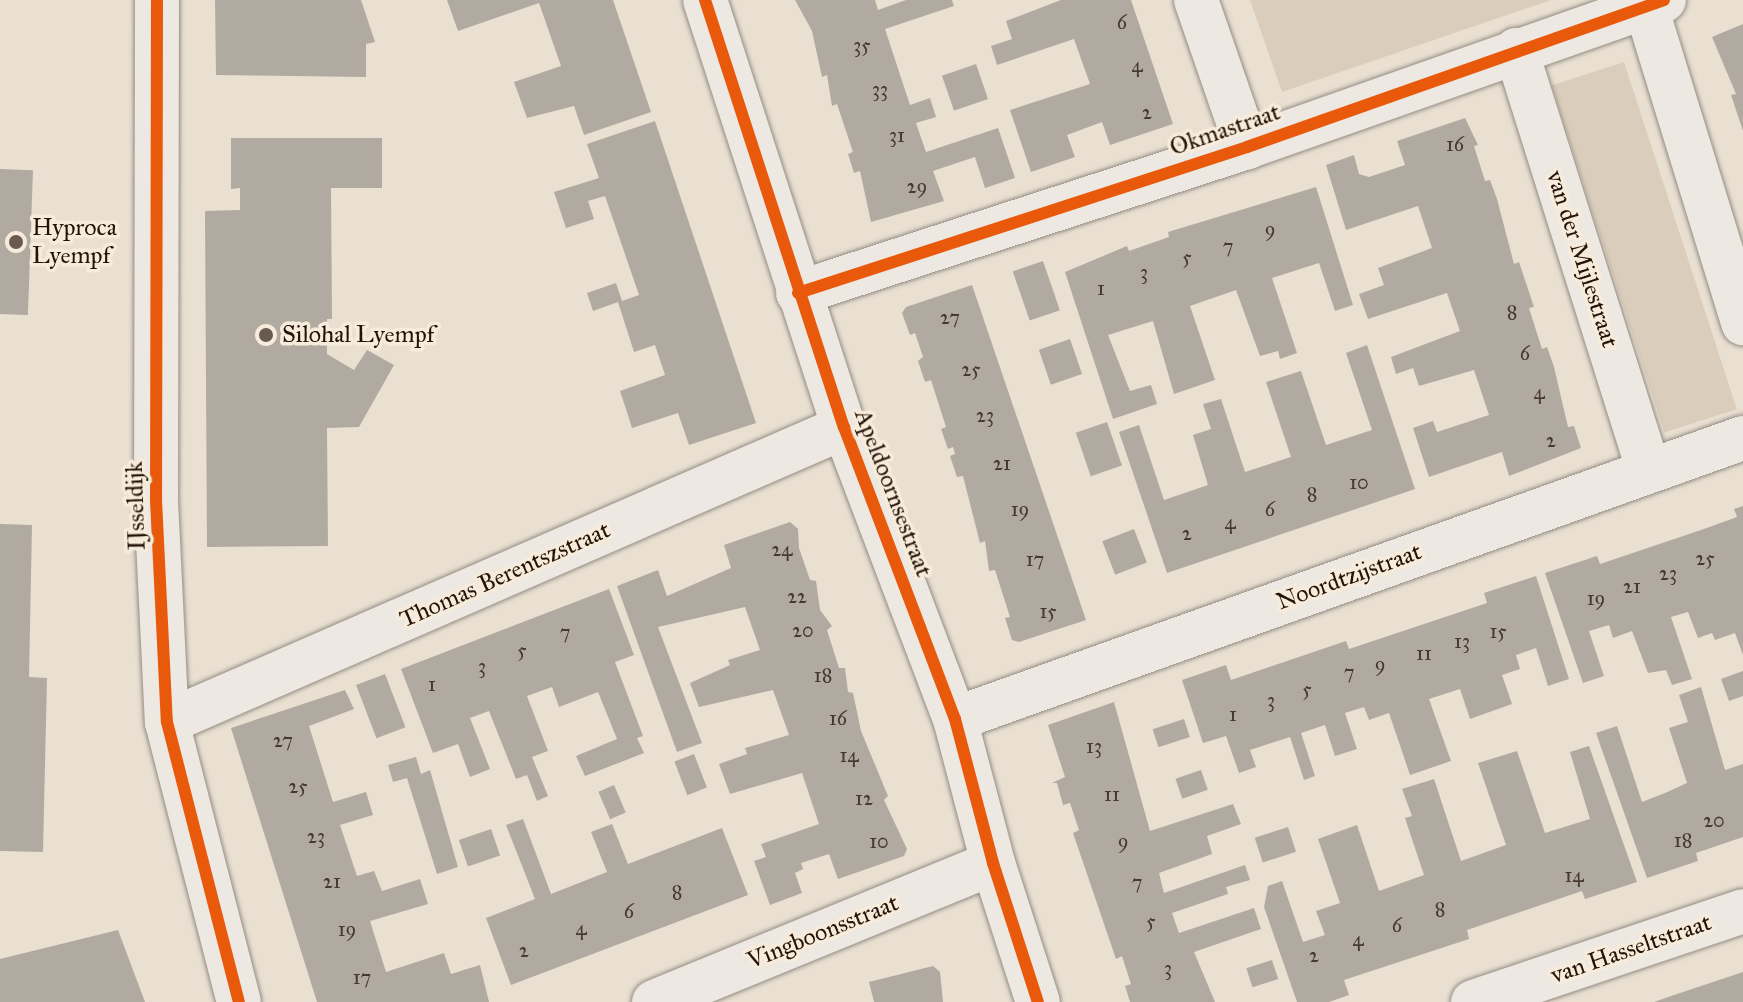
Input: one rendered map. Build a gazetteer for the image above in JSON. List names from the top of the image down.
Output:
{
  "streets": {
    "street": [
      "Okmastraat",
      "van der Mijlestraat",
      "Apeldoornsestraat",
      "IJsseldijk",
      "Thomas Berentszstraat",
      "Noordtzijstraat",
      "Vingboonsstraat",
      "van Hasseltstraat"
    ]
  },
  "crossings": [
    ["Okmastraat", "van der Mijlestraat"],
    ["Okmastraat", "Apeldoornsestraat"],
    ["van der Mijlestraat", "Noordtzijstraat"],
    ["Apeldoornsestraat", "Thomas Berentszstraat"],
    ["Apeldoornsestraat", "Noordtzijstraat"],
    ["Apeldoornsestraat", "Vingboonsstraat"],
    ["IJsseldijk", "Thomas Berentszstraat"]
  ],
  "places": ["Hyproca Lyempf", "Silohal Lyempf"],
  "house_numbers": [
    "6",
    "35",
    "4",
    "33",
    "2",
    "31",
    "16",
    "29",
    "9",
    "7",
    "5",
    "3",
    "1",
    "8",
    "27",
    "6",
    "25",
    "4",
    "23",
    "2",
    "21",
    "10",
    "8",
    "19",
    "6",
    "4",
    "2",
    "24",
    "25",
    "17",
    "23",
    "21",
    "22",
    "19",
    "15",
    "20",
    "15",
    "7",
    "13",
    "5",
    "11",
    "9",
    "3",
    "7",
    "18",
    "1",
    "5",
    "3",
    "1",
    "16",
    "27",
    "13",
    "14",
    "25",
    "11",
    "12",
    "20",
    "23",
    "18",
    "10",
    "9",
    "14",
    "21",
    "7",
    "8",
    "8",
    "6",
    "5",
    "6",
    "4",
    "19",
    "4",
    "2",
    "2",
    "3",
    "17"
  ]
}
